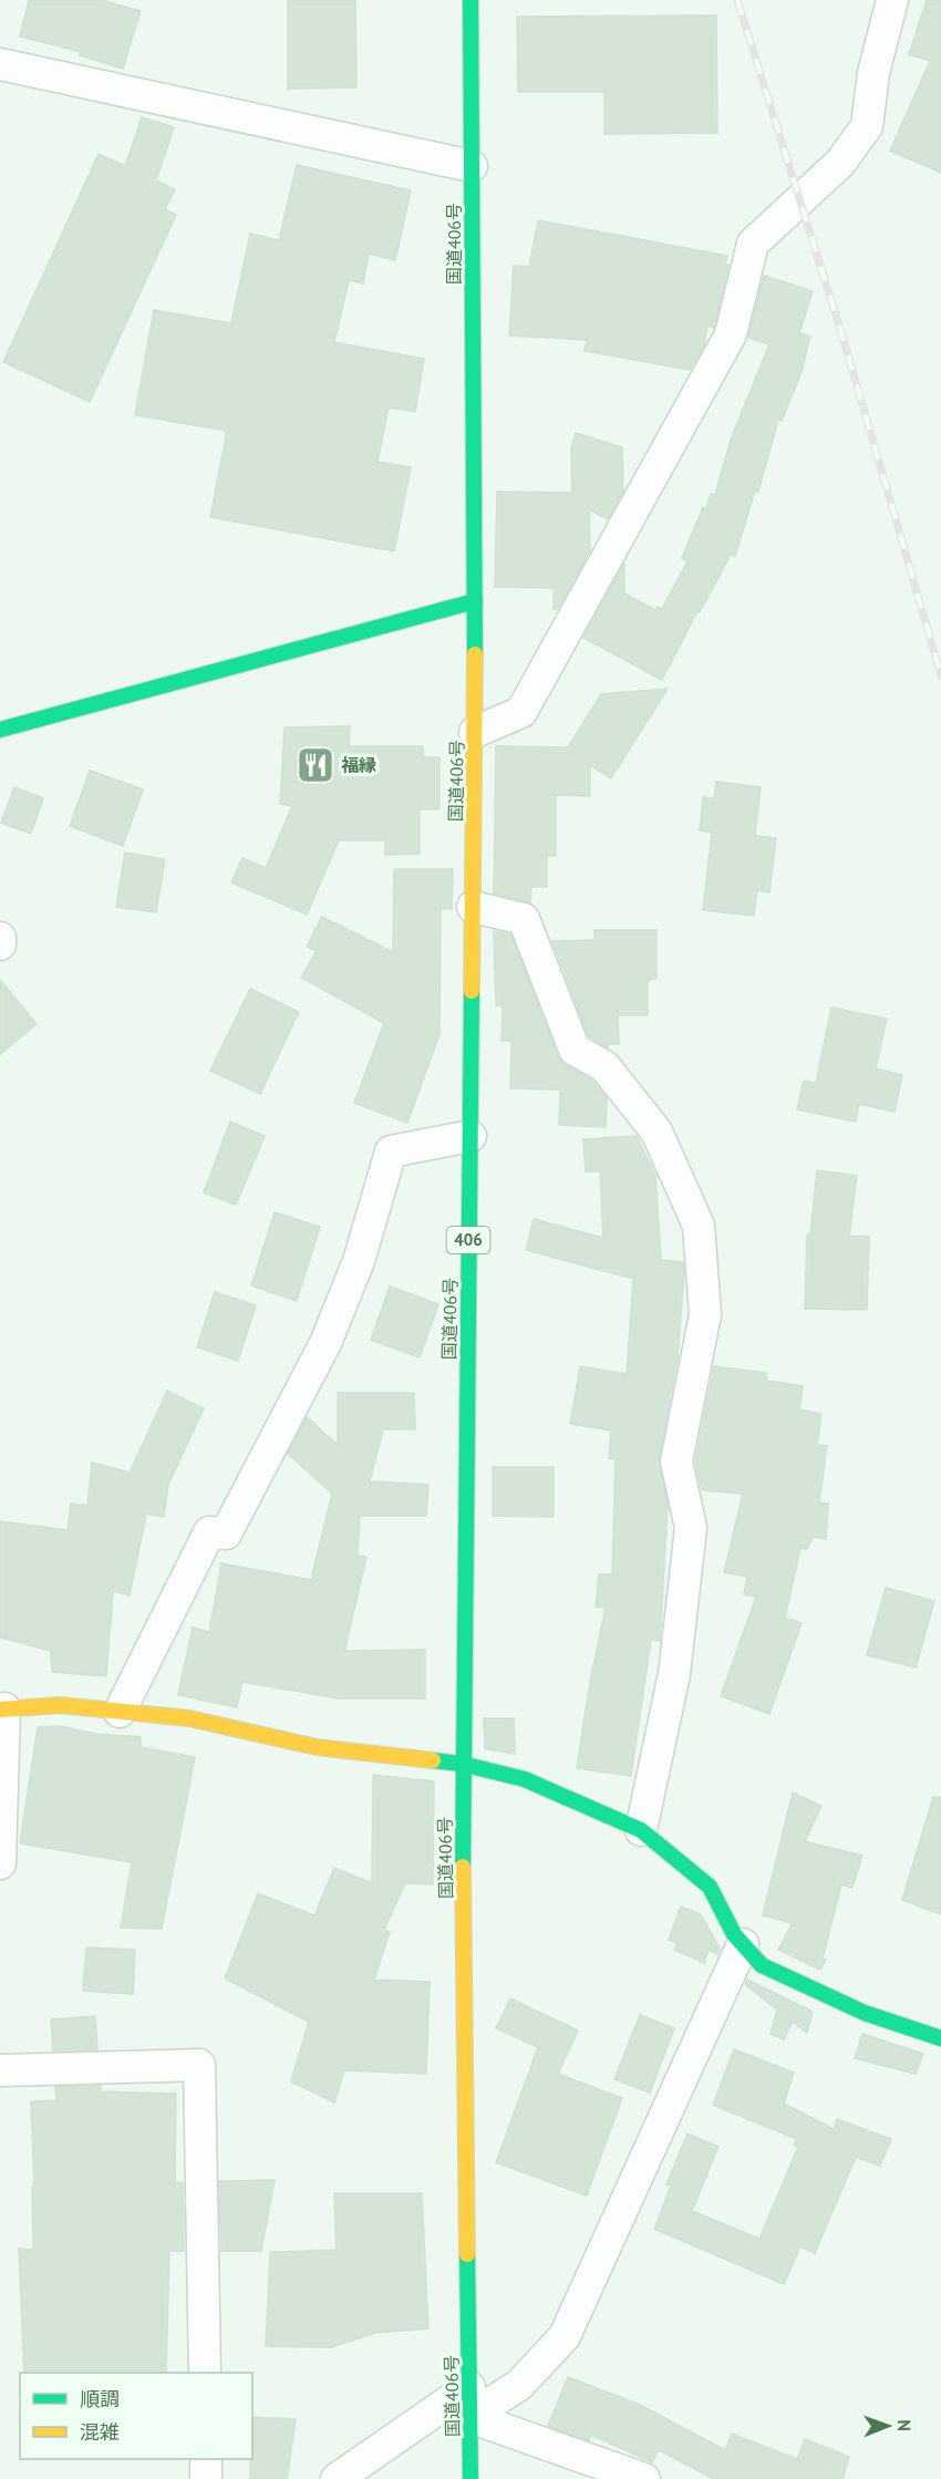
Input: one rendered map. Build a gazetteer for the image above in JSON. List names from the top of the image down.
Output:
{
  "streets": {
    "main road": ["国道406号", "406"]
  },
  "places": {
    "restaurant": ["福縁"]
  },
  "legend": ["順調", "混雑"],
  "north": "right"
}
